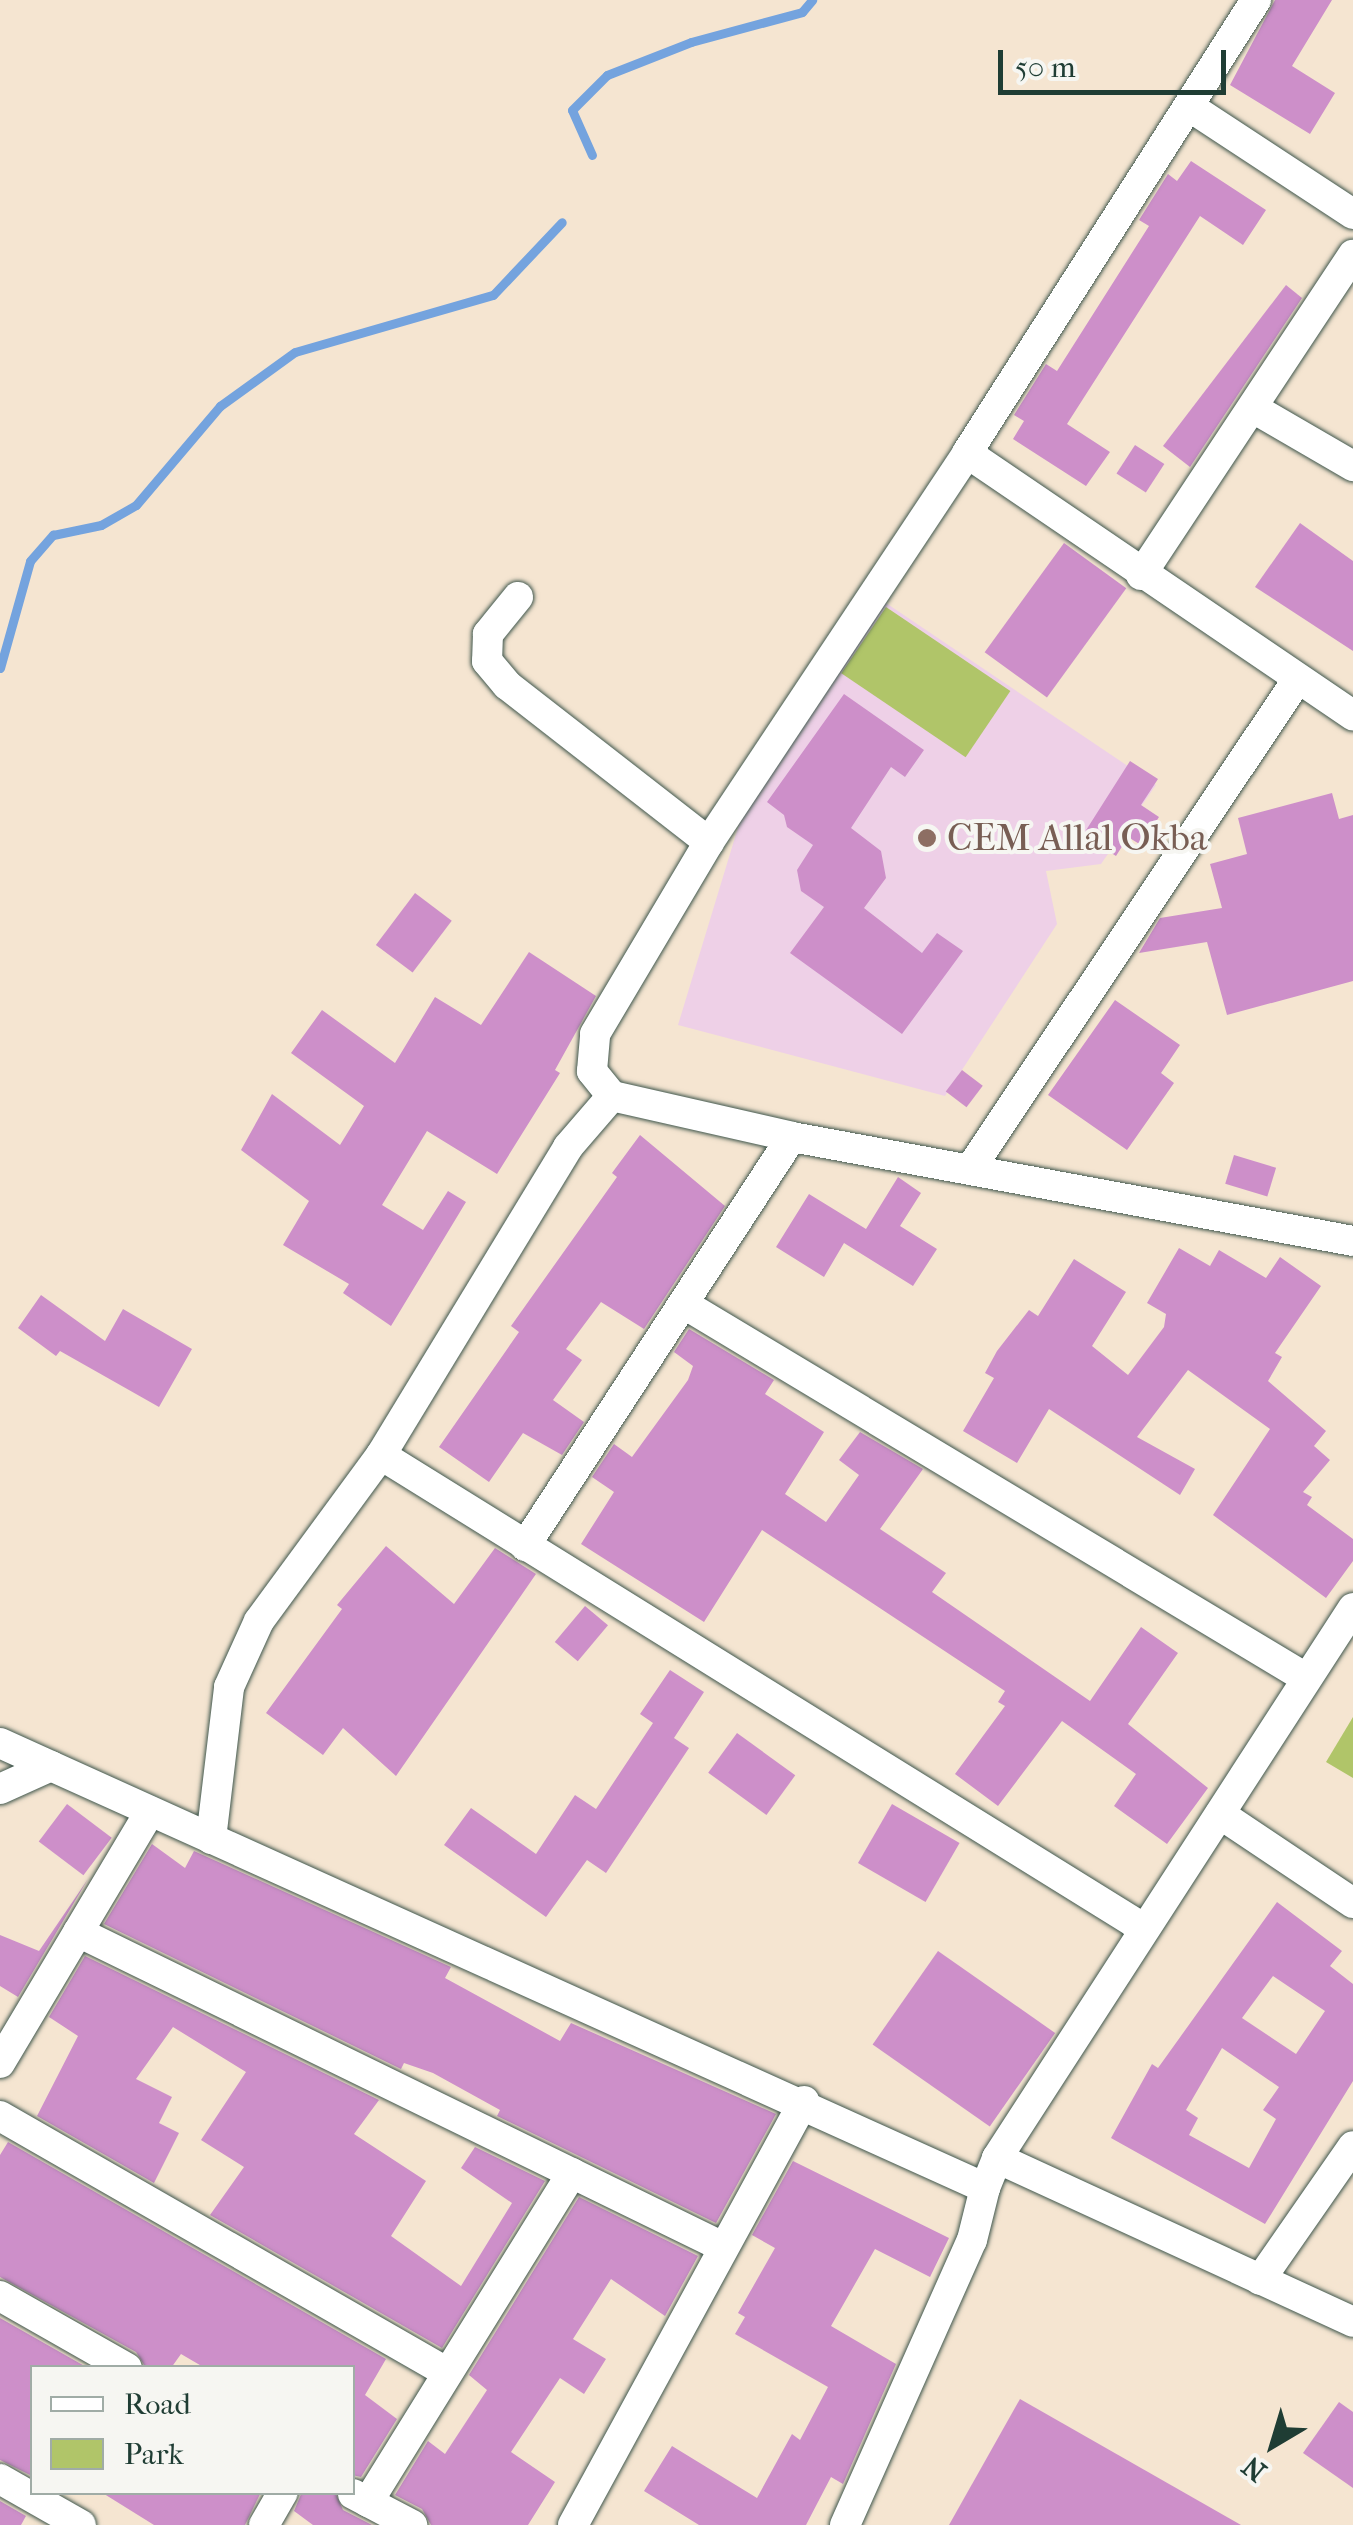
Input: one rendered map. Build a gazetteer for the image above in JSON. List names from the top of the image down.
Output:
{
  "places": ["CEM Allal Okba"],
  "legend": ["Road", "Park"],
  "scale_bar": "50 m",
  "north": "bottom left"
}
